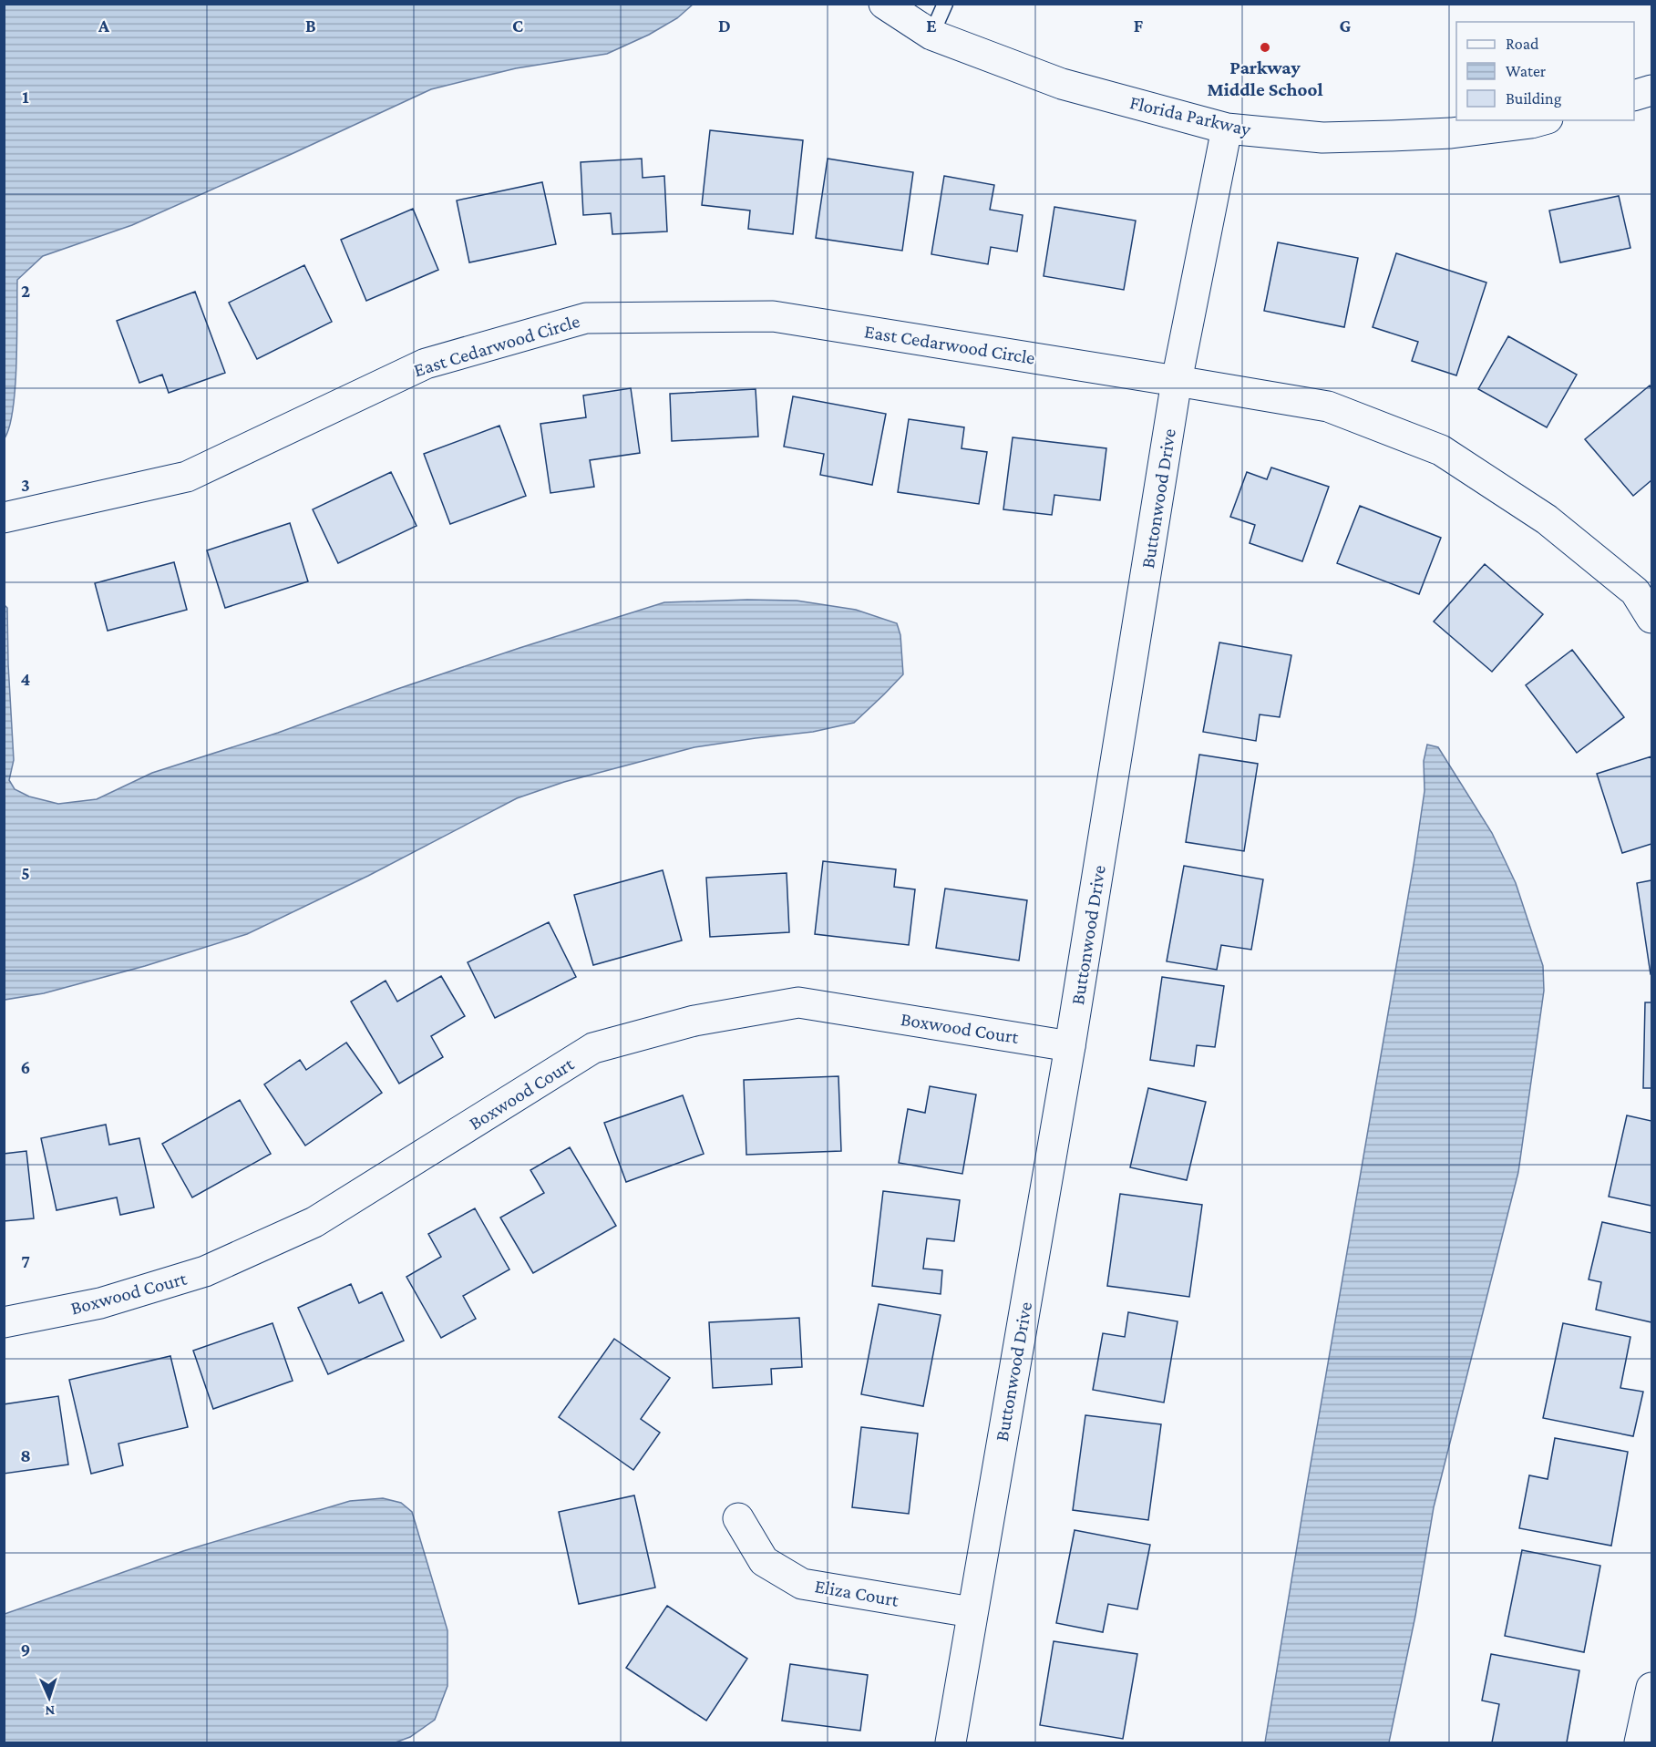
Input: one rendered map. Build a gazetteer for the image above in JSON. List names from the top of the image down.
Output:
{
  "streets": {
    "street": [
      "Florida Parkway",
      "East Cedarwood Circle",
      "Buttonwood Drive",
      "Boxwood Court",
      "Eliza Court"
    ]
  },
  "crossings": [
    ["Florida Parkway", "Buttonwood Drive"],
    ["East Cedarwood Circle", "Buttonwood Drive"],
    ["Buttonwood Drive", "Boxwood Court"],
    ["Buttonwood Drive", "Eliza Court"]
  ],
  "places": ["Parkway Middle School"],
  "legend": ["Road", "Water", "Building"],
  "north": "bottom",
  "grid": {
    "columns": [
      "A",
      "B",
      "C",
      "D",
      "E",
      "F",
      "G"
    ],
    "rows": [
      "1",
      "2",
      "3",
      "4",
      "5",
      "6",
      "7",
      "8",
      "9"
    ]
  }
}
